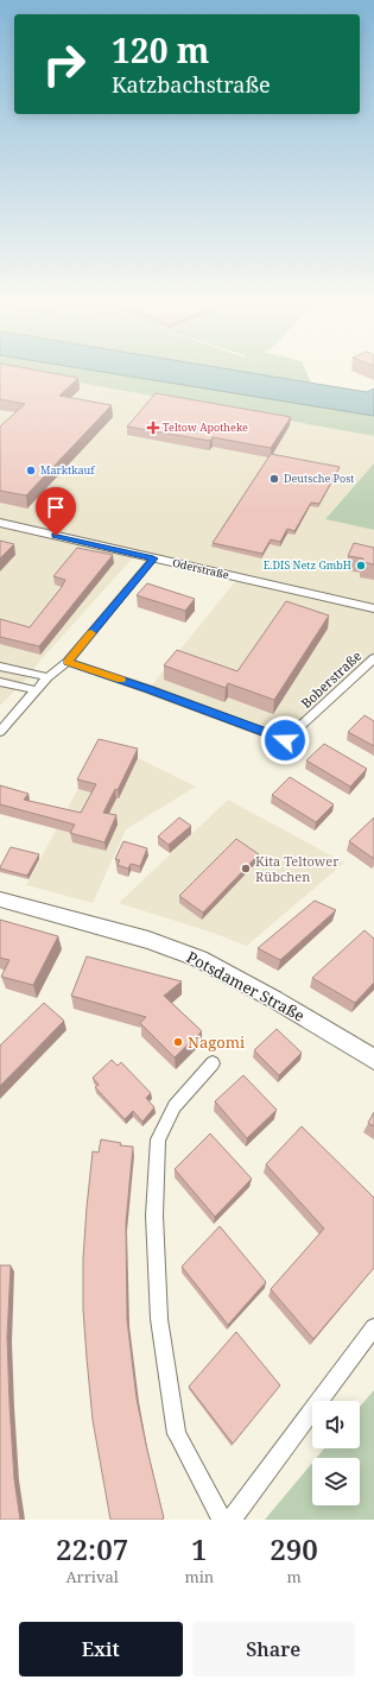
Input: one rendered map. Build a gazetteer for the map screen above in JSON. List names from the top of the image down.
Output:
{
  "streets": {
    "main road": ["Oderstraße", "Potsdamer Straße"],
    "street": ["Boberstraße"]
  },
  "places": {
    "health": ["Teltow Apotheke"],
    "other": [
      "Marktkauf",
      "Deutsche Post",
      "E.DIS Netz GmbH",
      "Kita Teltower Rübchen",
      "Nagomi"
    ]
  },
  "page": {
    "turn": ["120 m", "Katzbachstraße"],
    "eta": [
      "22:07",
      "Arrival",
      "1",
      "min",
      "290",
      "m"
    ],
    "buttons": ["Exit", "Share"]
  }
}
